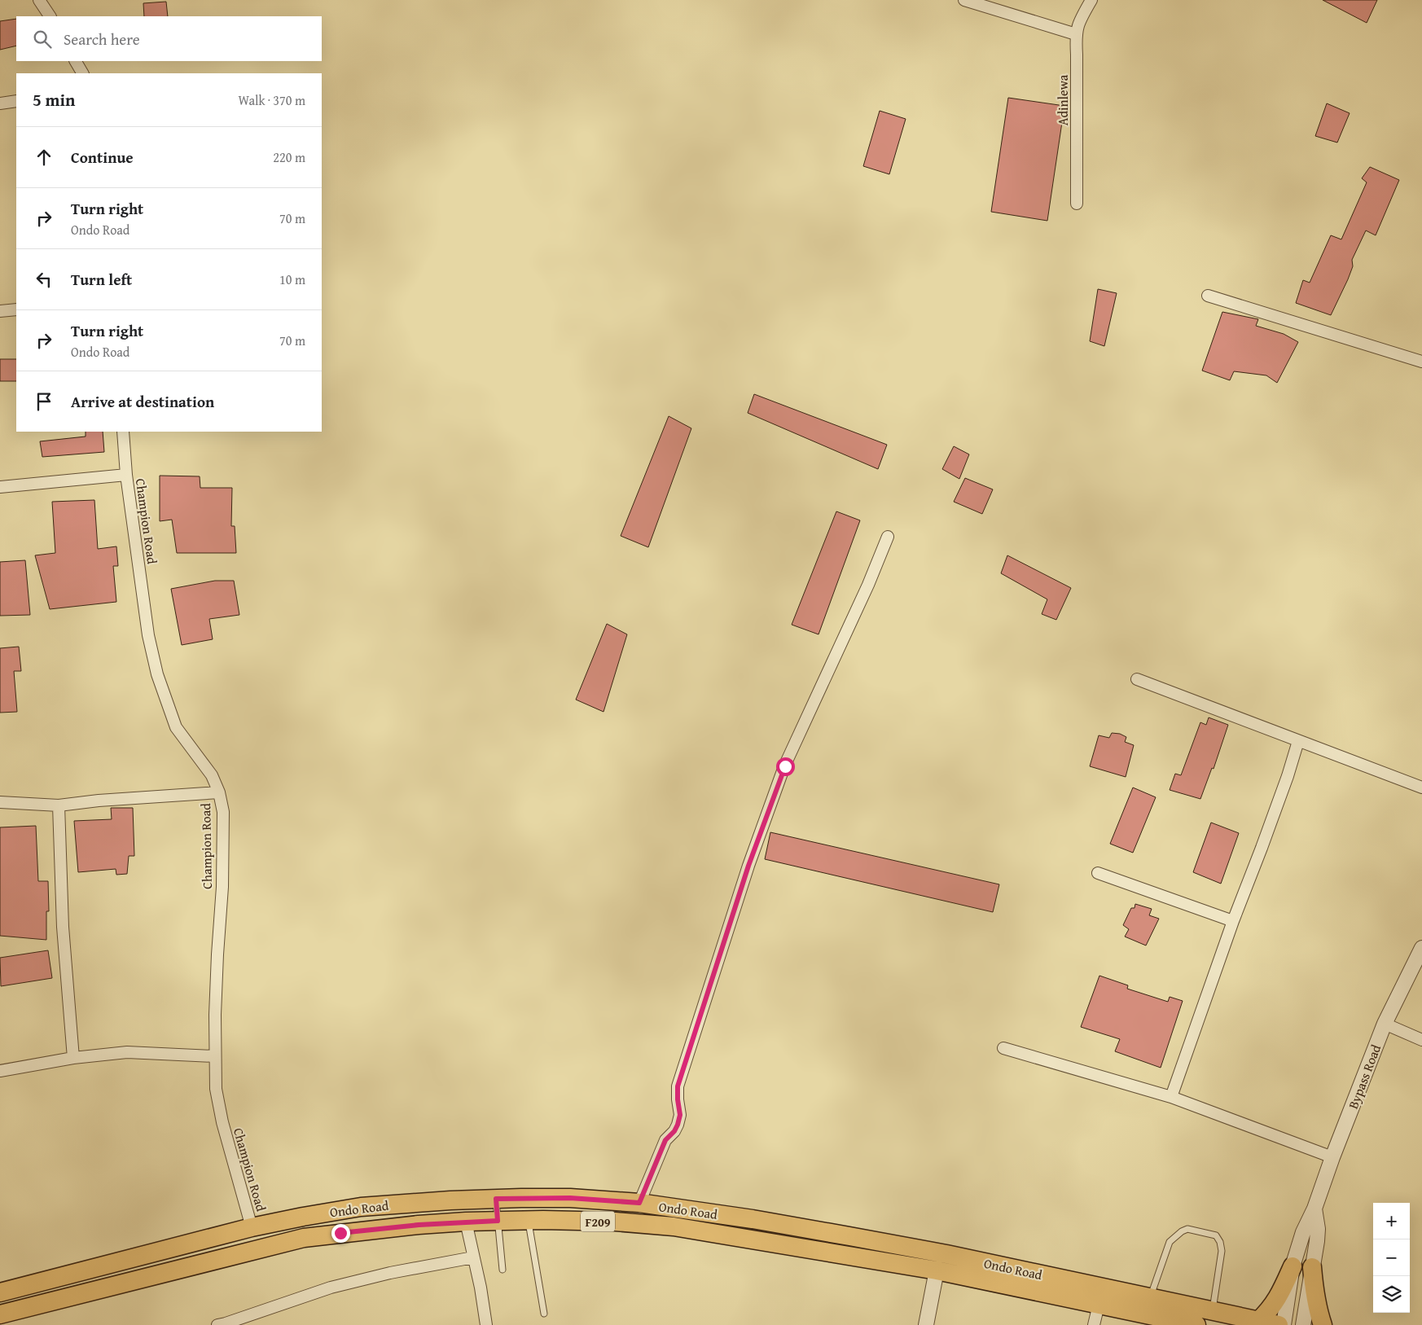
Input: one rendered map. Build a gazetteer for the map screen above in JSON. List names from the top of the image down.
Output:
{
  "streets": {
    "main road": ["Ondo Road", "F209"],
    "street": ["Adinlewa", "Champion Road", "Bypass Road"]
  },
  "crossings": [
    ["Champion Road", "Ondo Road"]
  ],
  "page": {
    "search": "Search here",
    "heading": ["5 min", "Walk · 370 m"],
    "list": [
      ["Continue", "220 m"],
      ["Turn right", "Ondo Road", "70 m"],
      ["Turn left", "10 m"],
      ["Turn right", "Ondo Road", "70 m"],
      "Arrive at destination"
    ],
    "map_buttons": ["+", "−"]
  }
}
